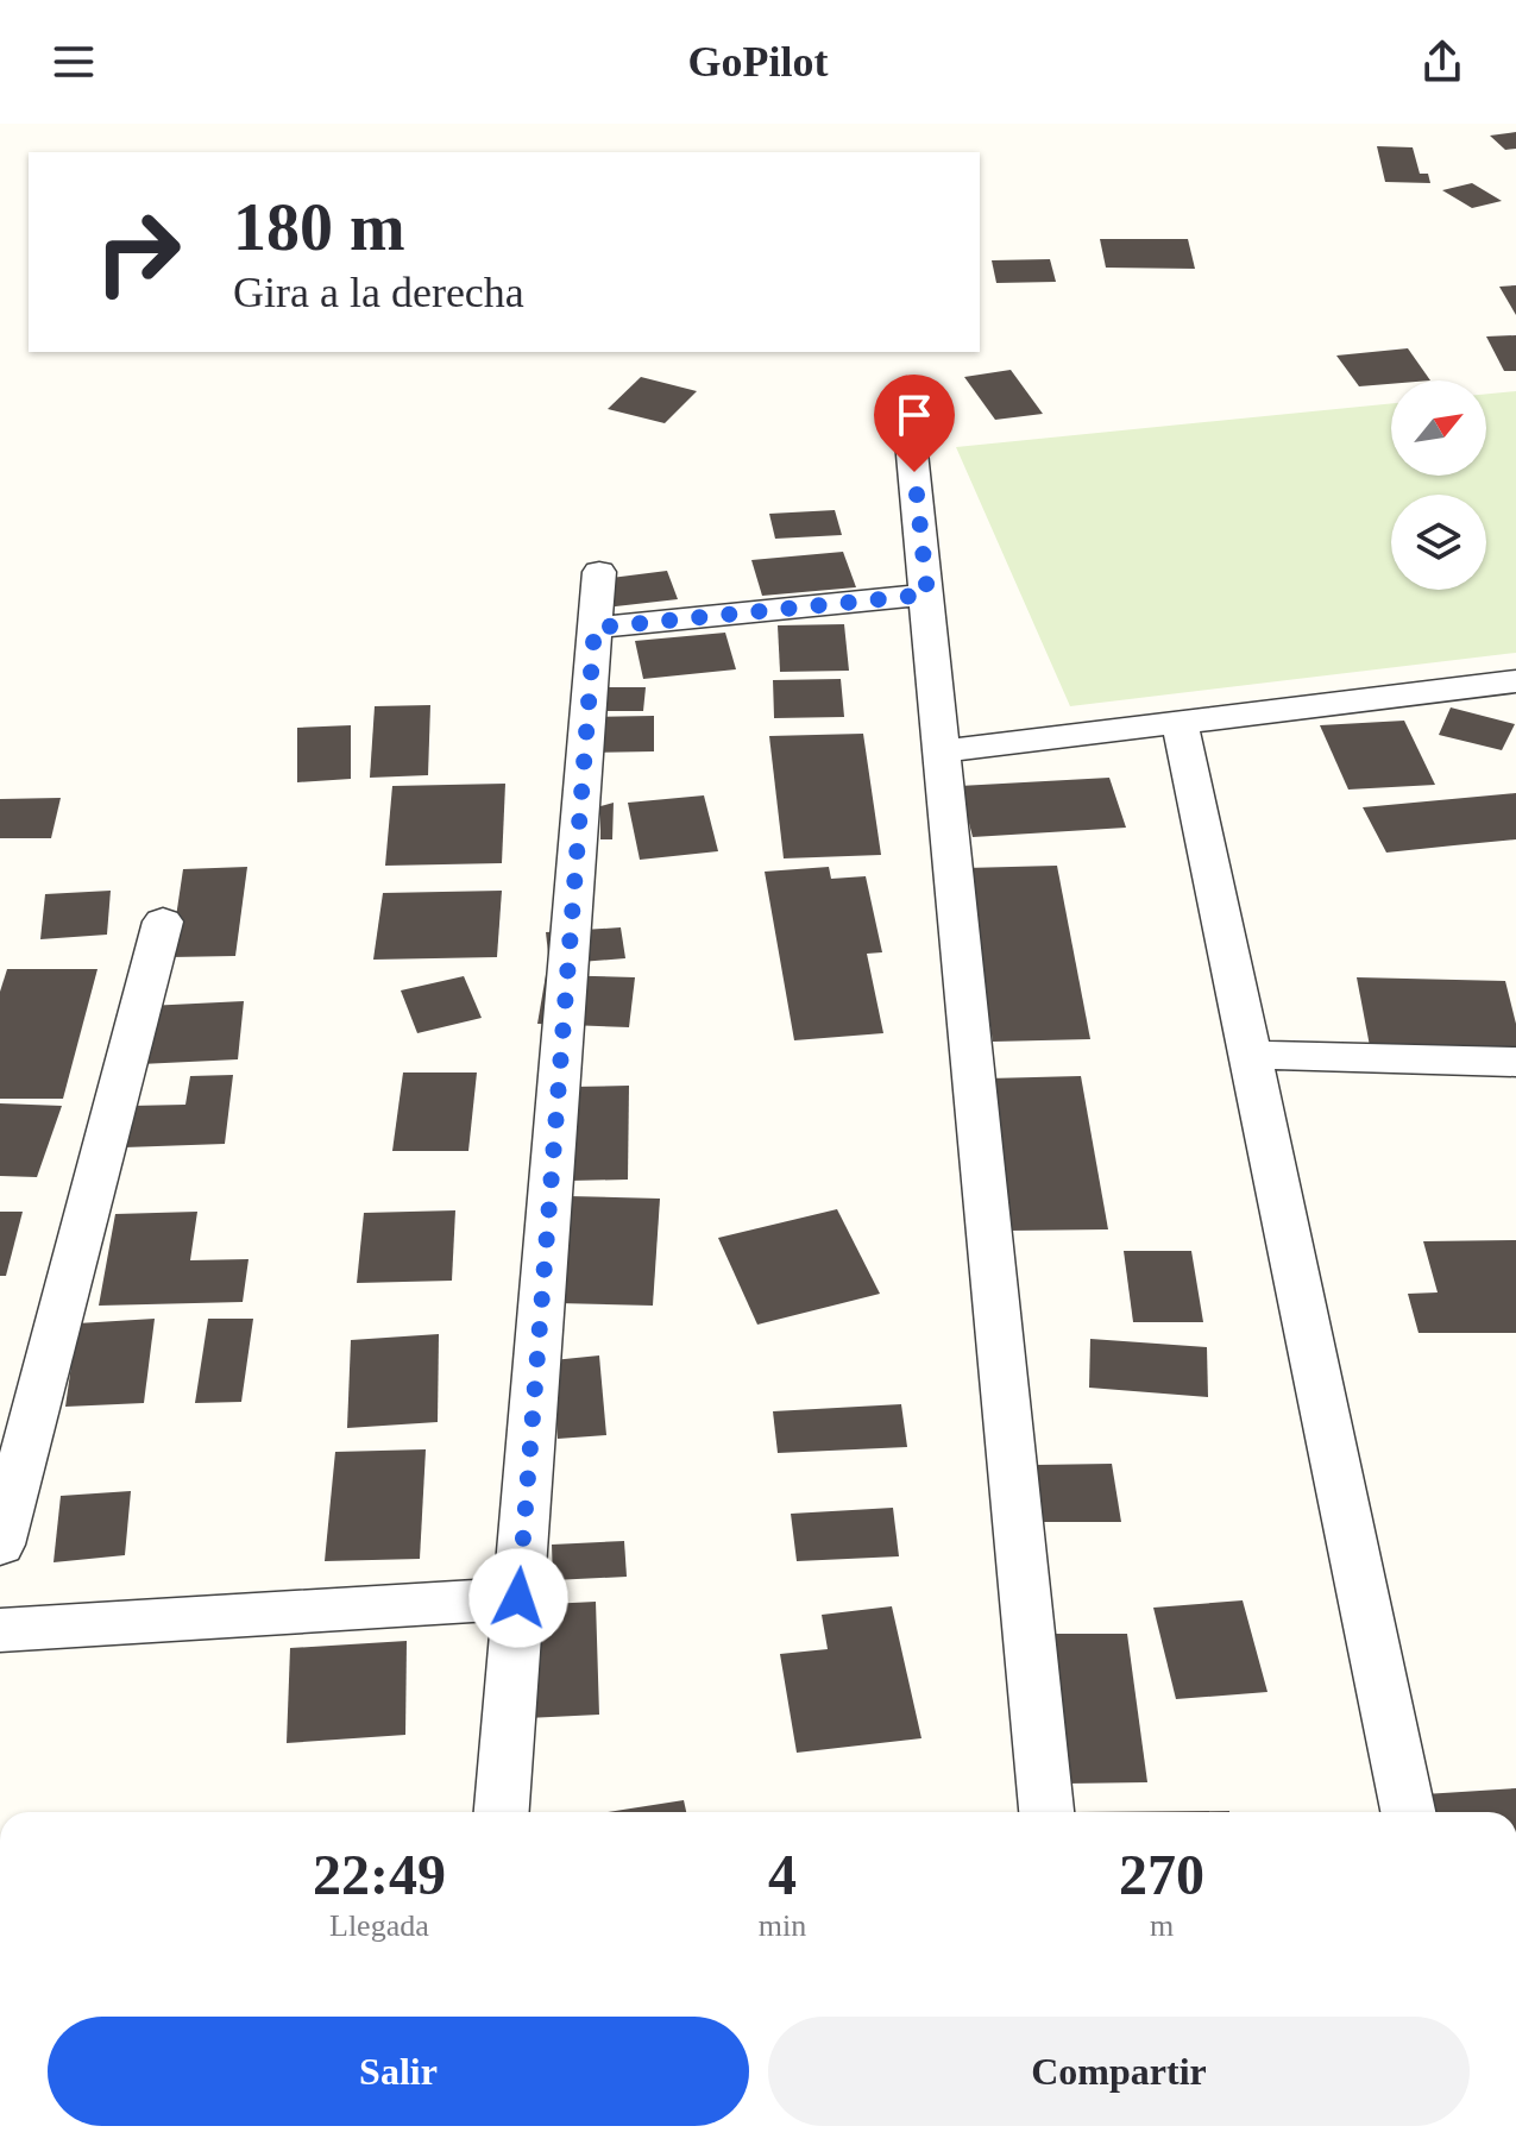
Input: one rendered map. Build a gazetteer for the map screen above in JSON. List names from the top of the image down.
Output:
{
  "north": "top right",
  "page": {
    "header": "GoPilot",
    "turn": ["180 m", "Gira a la derecha"],
    "eta": [
      "22:49",
      "Llegada",
      "4",
      "min",
      "270",
      "m"
    ],
    "buttons": ["Salir", "Compartir"]
  }
}
